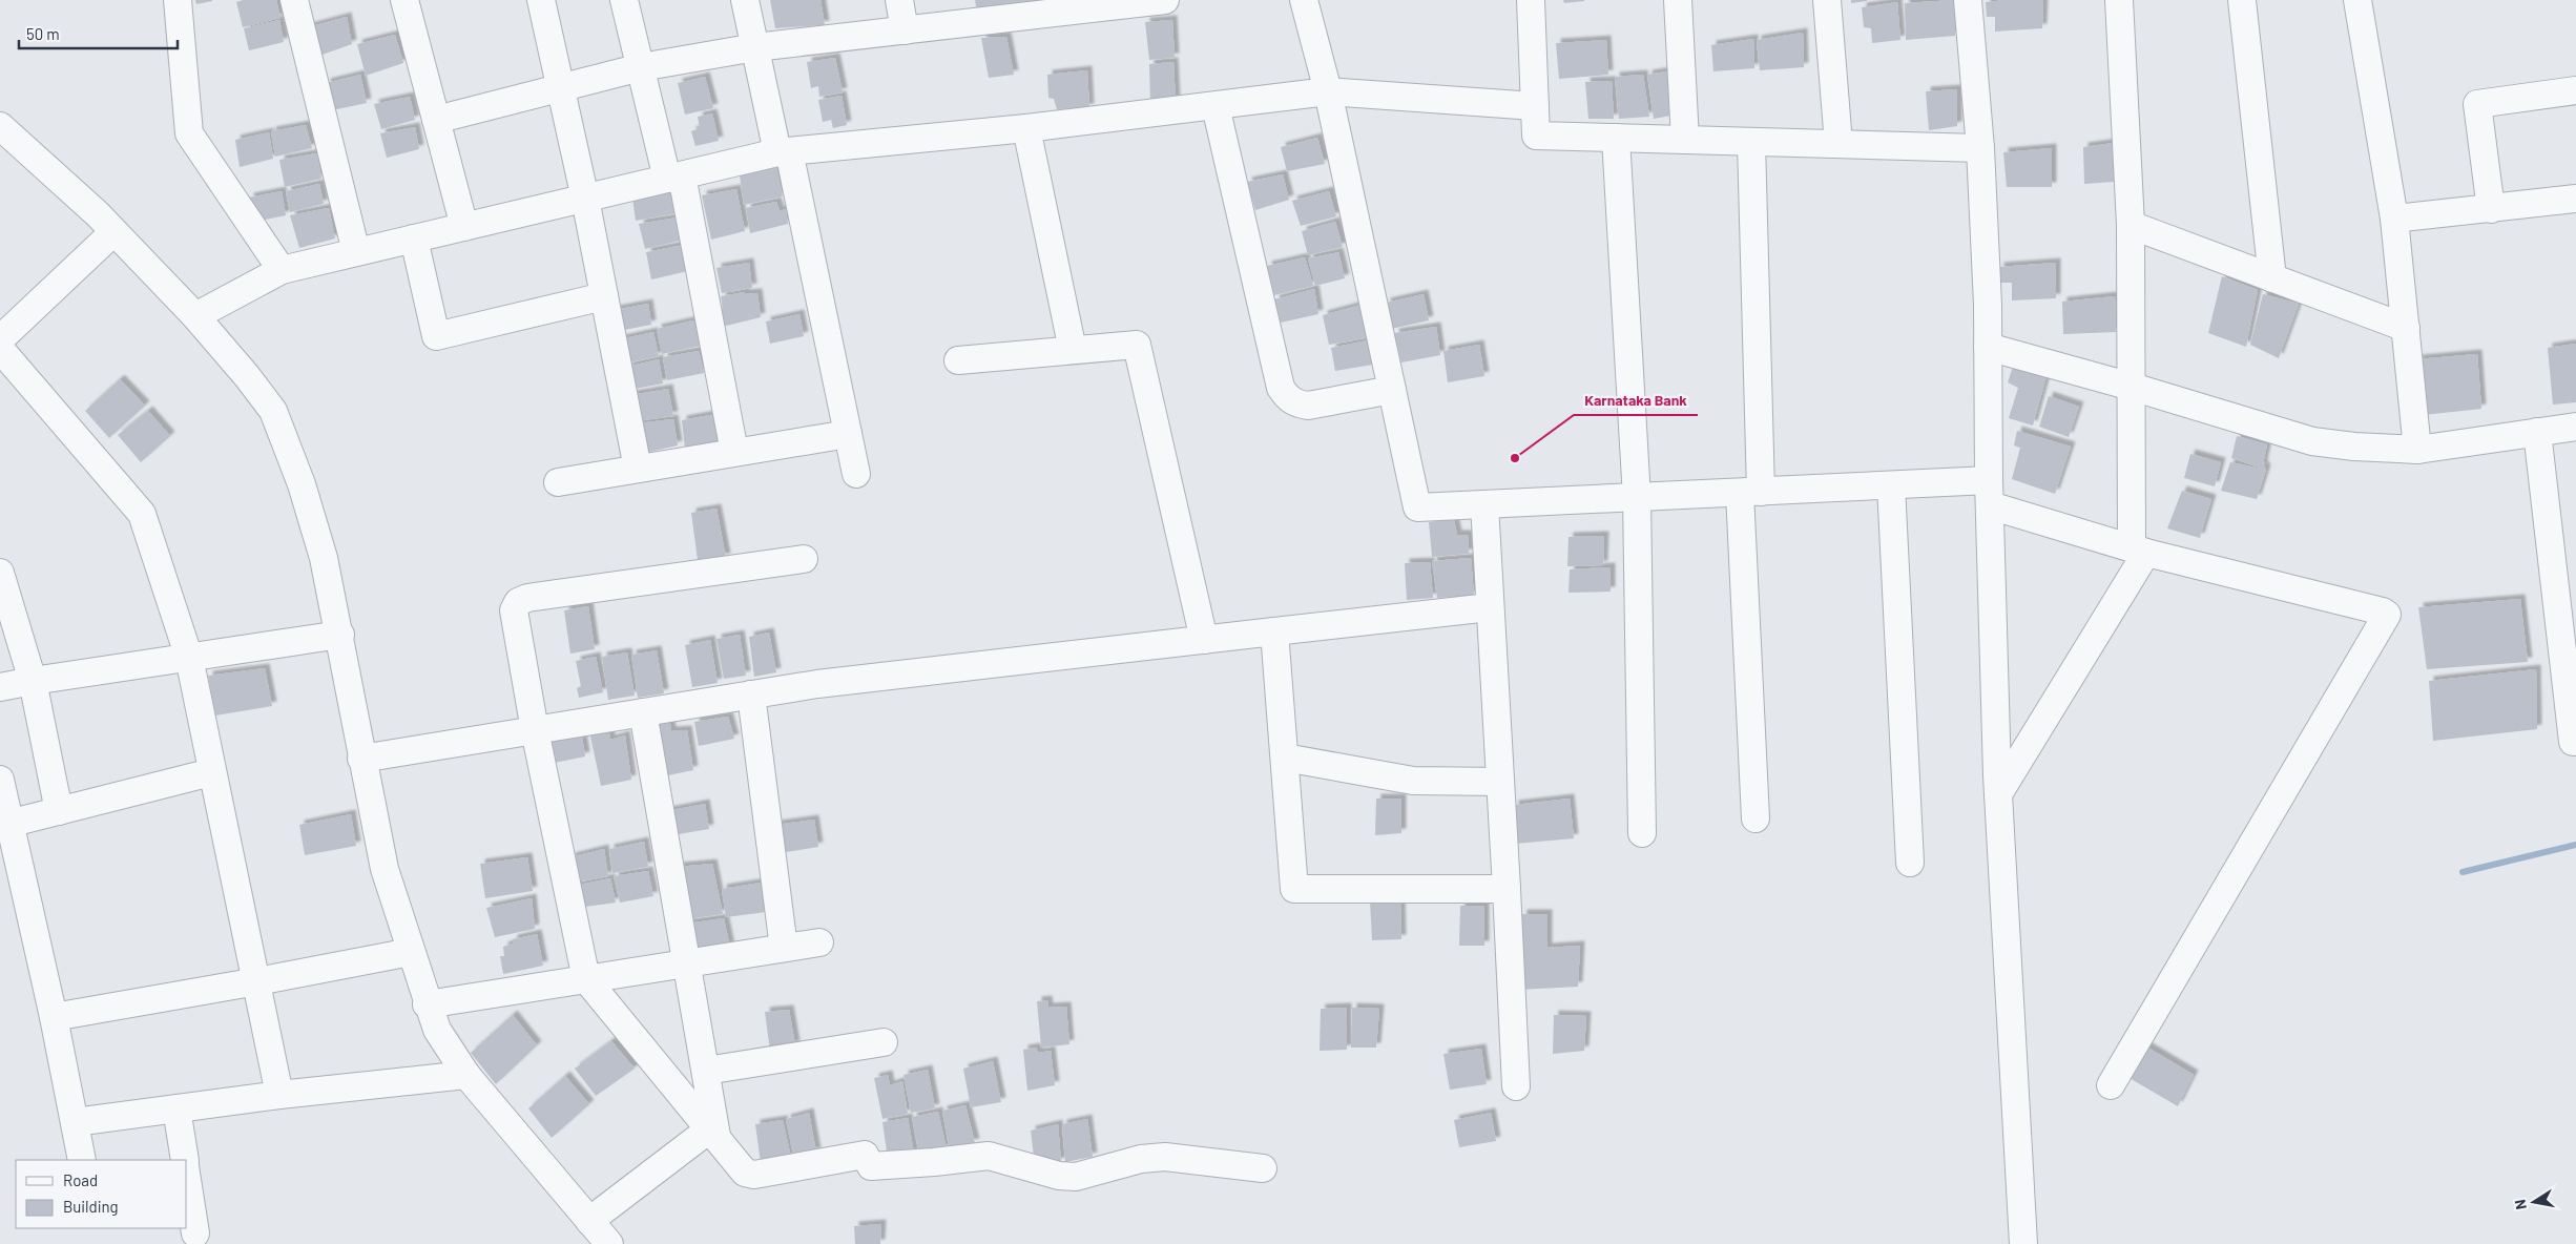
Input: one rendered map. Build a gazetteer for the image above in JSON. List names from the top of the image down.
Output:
{
  "places": ["Karnataka Bank"],
  "legend": ["Road", "Building"],
  "scale_bar": "50 m",
  "north": "left"
}
